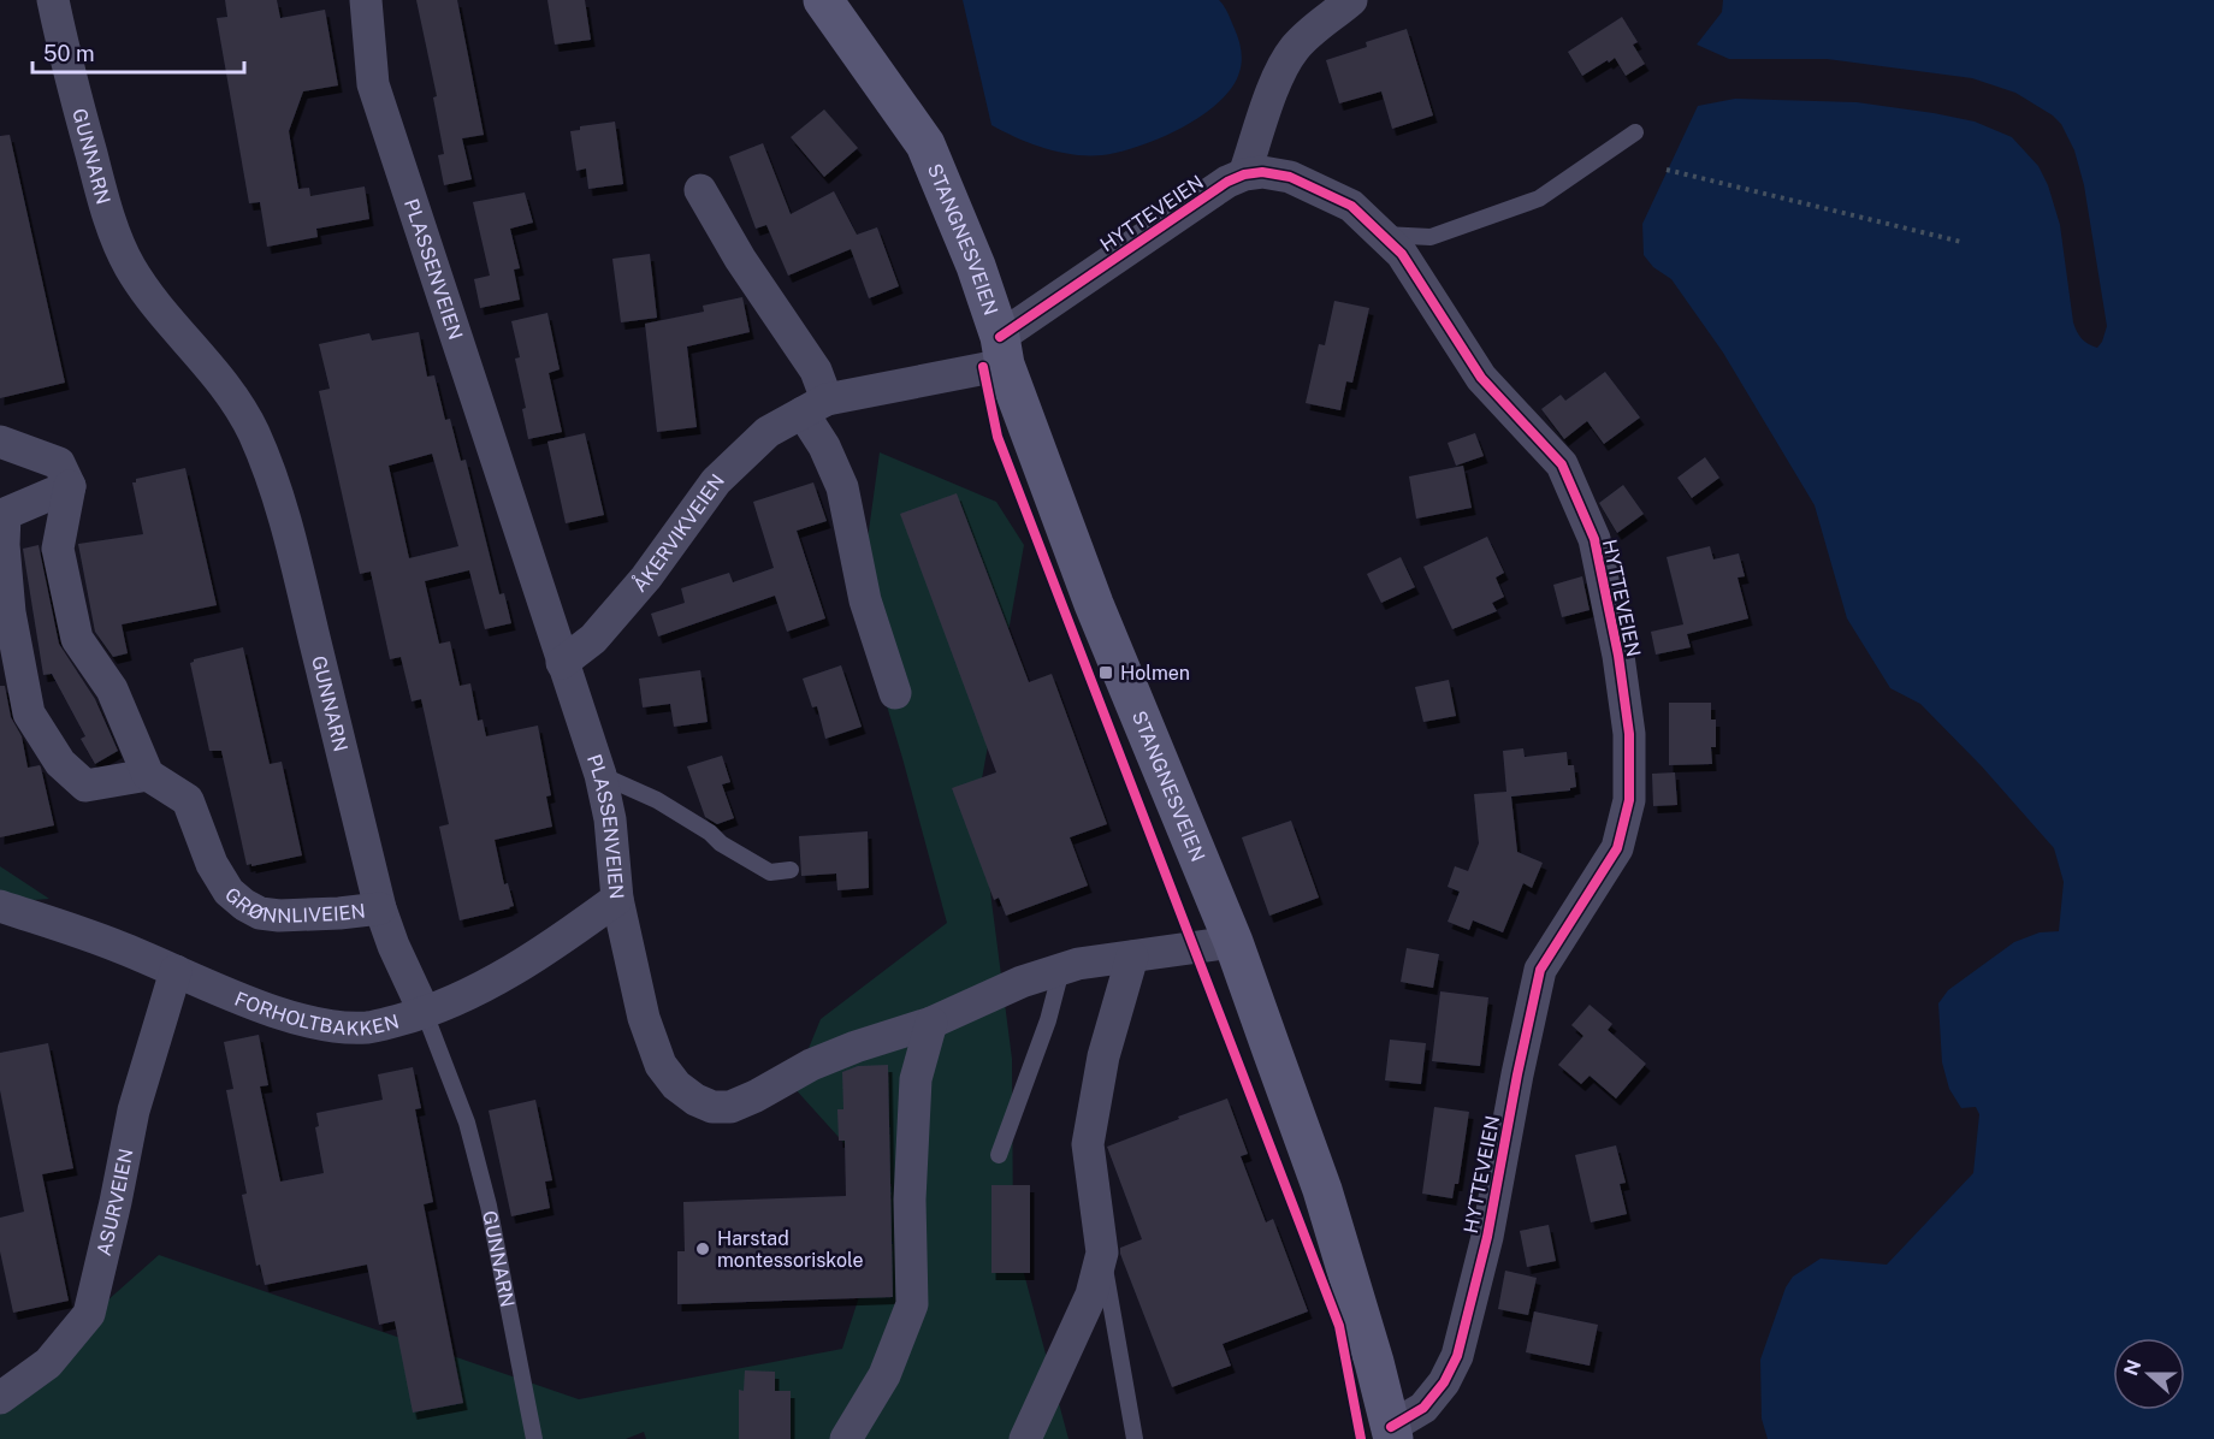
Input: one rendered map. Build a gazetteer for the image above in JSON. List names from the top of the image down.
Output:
{
  "streets": {
    "main road": ["STANGNESVEIEN"],
    "street": [
      "GUNNARN",
      "HYTTEVEIEN",
      "PLASSENVEIEN",
      "ÅKERVIKVEIEN",
      "GRØNNLIVEIEN",
      "FORHOLTBAKKEN",
      "ASURVEIEN"
    ]
  },
  "crossings": [
    ["GUNNARN", "GRØNNLIVEIEN"],
    ["GUNNARN", "FORHOLTBAKKEN"],
    ["HYTTEVEIEN", "STANGNESVEIEN"],
    ["HYTTEVEIEN", "ÅKERVIKVEIEN"],
    ["STANGNESVEIEN", "PLASSENVEIEN"],
    ["STANGNESVEIEN", "ÅKERVIKVEIEN"],
    ["PLASSENVEIEN", "ÅKERVIKVEIEN"],
    ["PLASSENVEIEN", "FORHOLTBAKKEN"],
    ["FORHOLTBAKKEN", "ASURVEIEN"]
  ],
  "places": {
    "transit": ["Holmen"],
    "other": ["Harstad montessoriskole"]
  },
  "scale_bar": "50 m",
  "north": "left"
}
